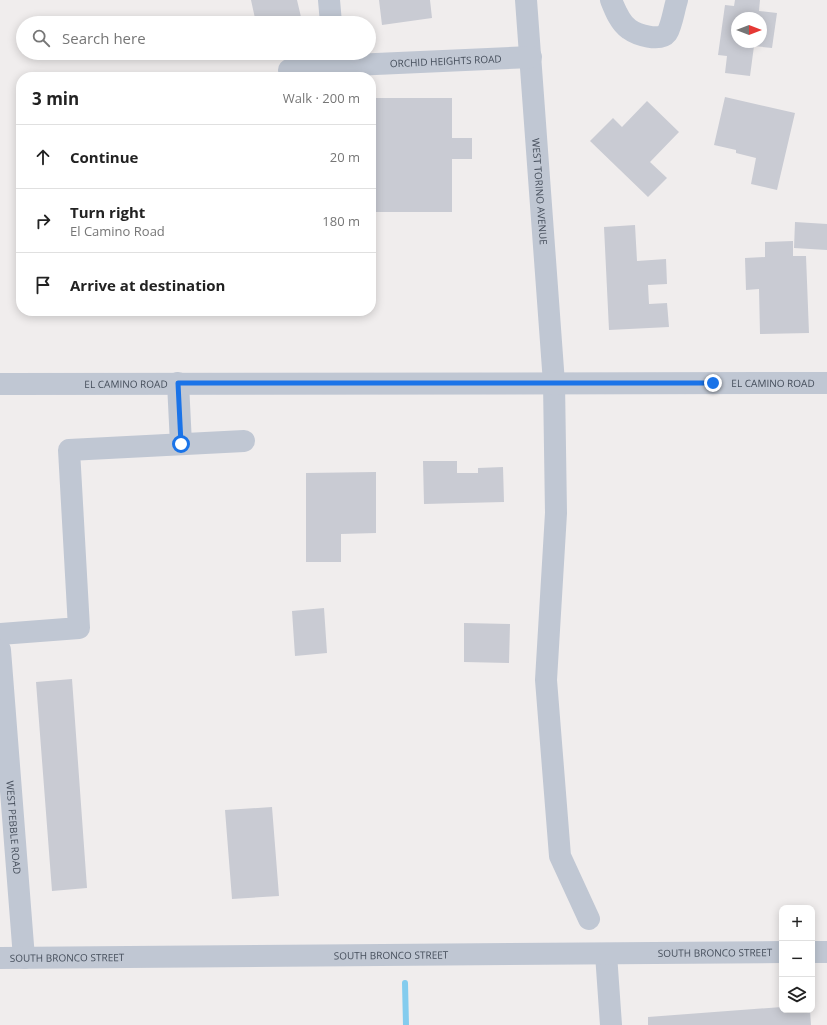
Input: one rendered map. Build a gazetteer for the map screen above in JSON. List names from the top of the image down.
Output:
{
  "streets": {
    "street": [
      "ORCHID HEIGHTS ROAD",
      "WEST TORINO AVENUE",
      "EL CAMINO ROAD",
      "WEST PEBBLE ROAD",
      "SOUTH BRONCO STREET"
    ]
  },
  "crossings": [
    ["ORCHID HEIGHTS ROAD", "WEST TORINO AVENUE"],
    ["WEST TORINO AVENUE", "EL CAMINO ROAD"],
    ["WEST PEBBLE ROAD", "SOUTH BRONCO STREET"]
  ],
  "north": "right",
  "page": {
    "search": "Search here",
    "heading": ["3 min", "Walk · 200 m"],
    "list": [
      ["Continue", "20 m"],
      ["Turn right", "El Camino Road", "180 m"],
      "Arrive at destination"
    ],
    "map_buttons": ["+", "−"]
  }
}
